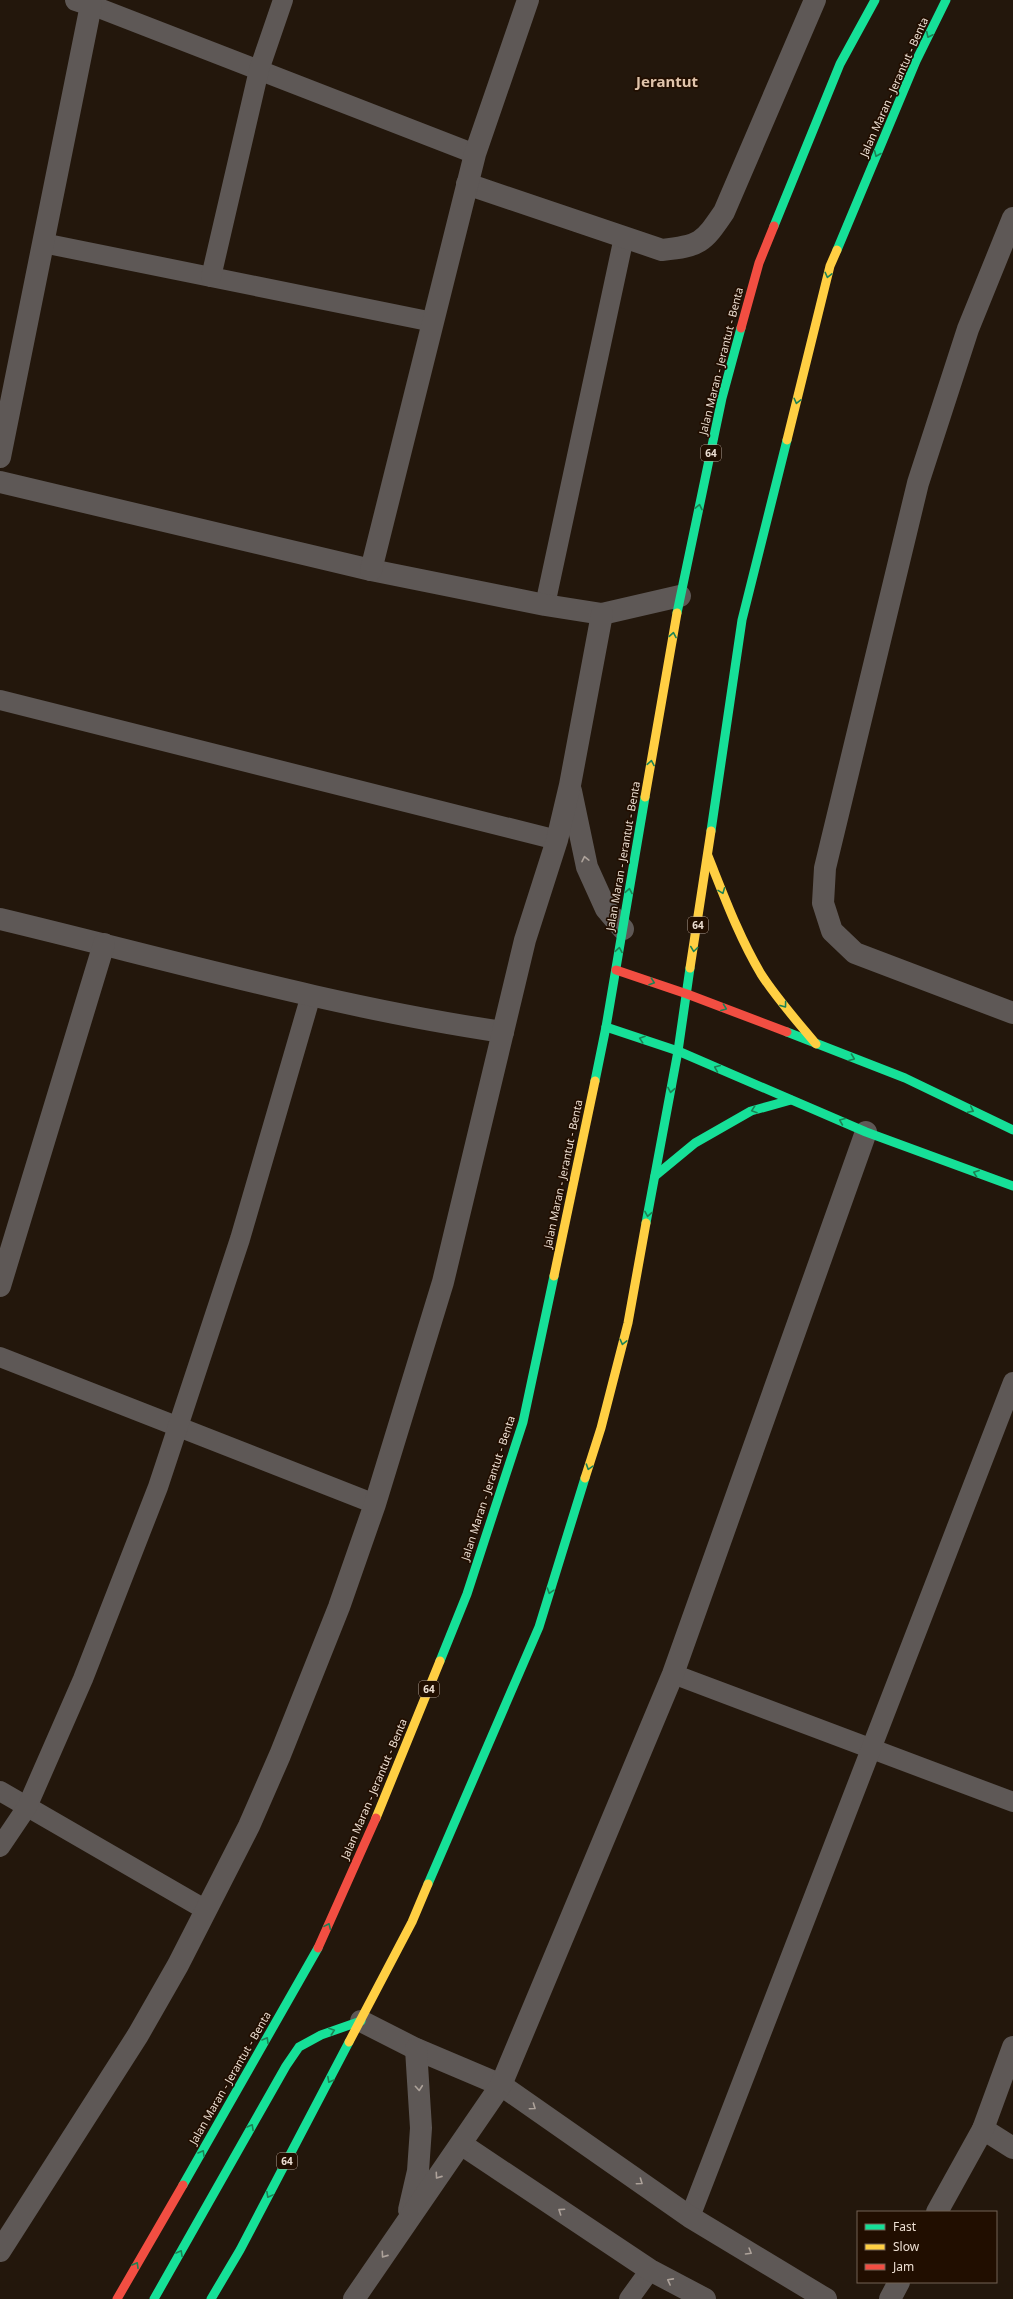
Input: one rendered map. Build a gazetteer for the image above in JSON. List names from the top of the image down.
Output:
{
  "streets": {
    "main road": ["Jalan Maran - Jerantut - Benta", "64"]
  },
  "districts": ["Jerantut"],
  "legend": ["Fast", "Slow", "Jam"]
}
